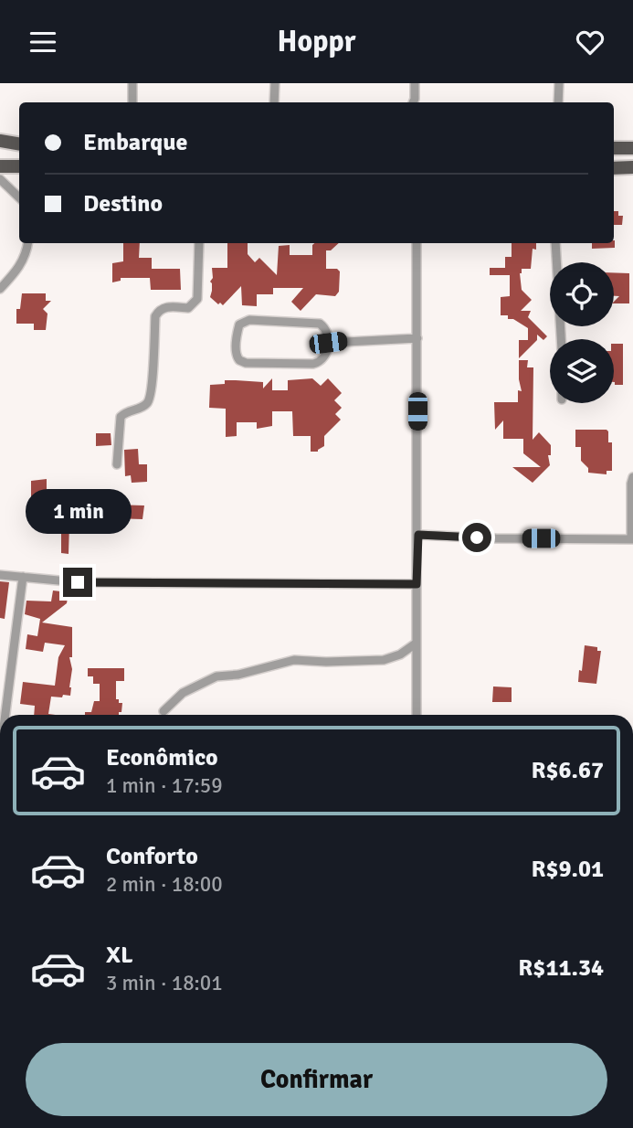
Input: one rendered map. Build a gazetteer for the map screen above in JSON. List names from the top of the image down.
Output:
{
  "page": {
    "header": "Hoppr",
    "banner": ["Embarque", "Destino"],
    "bubble": "1 min",
    "list": [
      {
        "name": "Econômico",
        "note": "1 min · 17:59",
        "value": "R$6.67"
      },
      {
        "name": "Conforto",
        "note": "2 min · 18:00",
        "value": "R$9.01"
      },
      {
        "name": "XL",
        "note": "3 min · 18:01",
        "value": "R$11.34"
      }
    ],
    "buttons": "Confirmar"
  }
}
